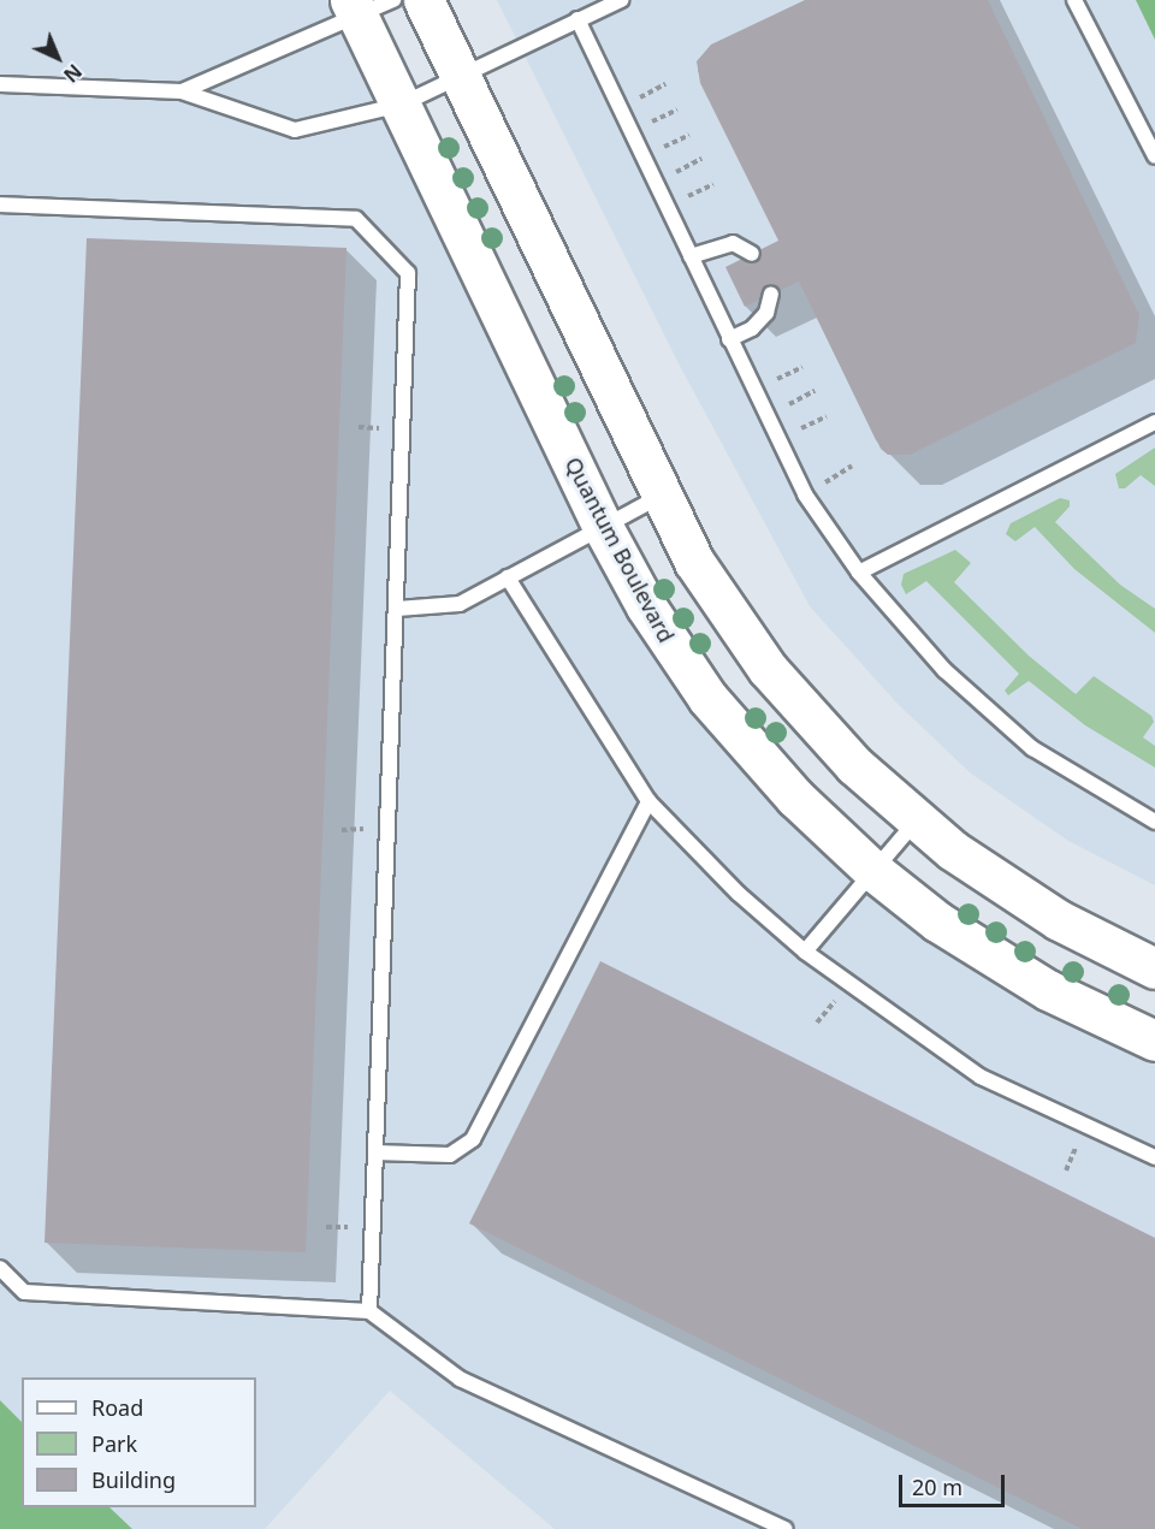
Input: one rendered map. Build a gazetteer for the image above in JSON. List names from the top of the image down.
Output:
{
  "streets": {
    "street": ["Quantum Boulevard"]
  },
  "legend": ["Road", "Park", "Building"],
  "scale_bar": "20 m",
  "north": "bottom right"
}
